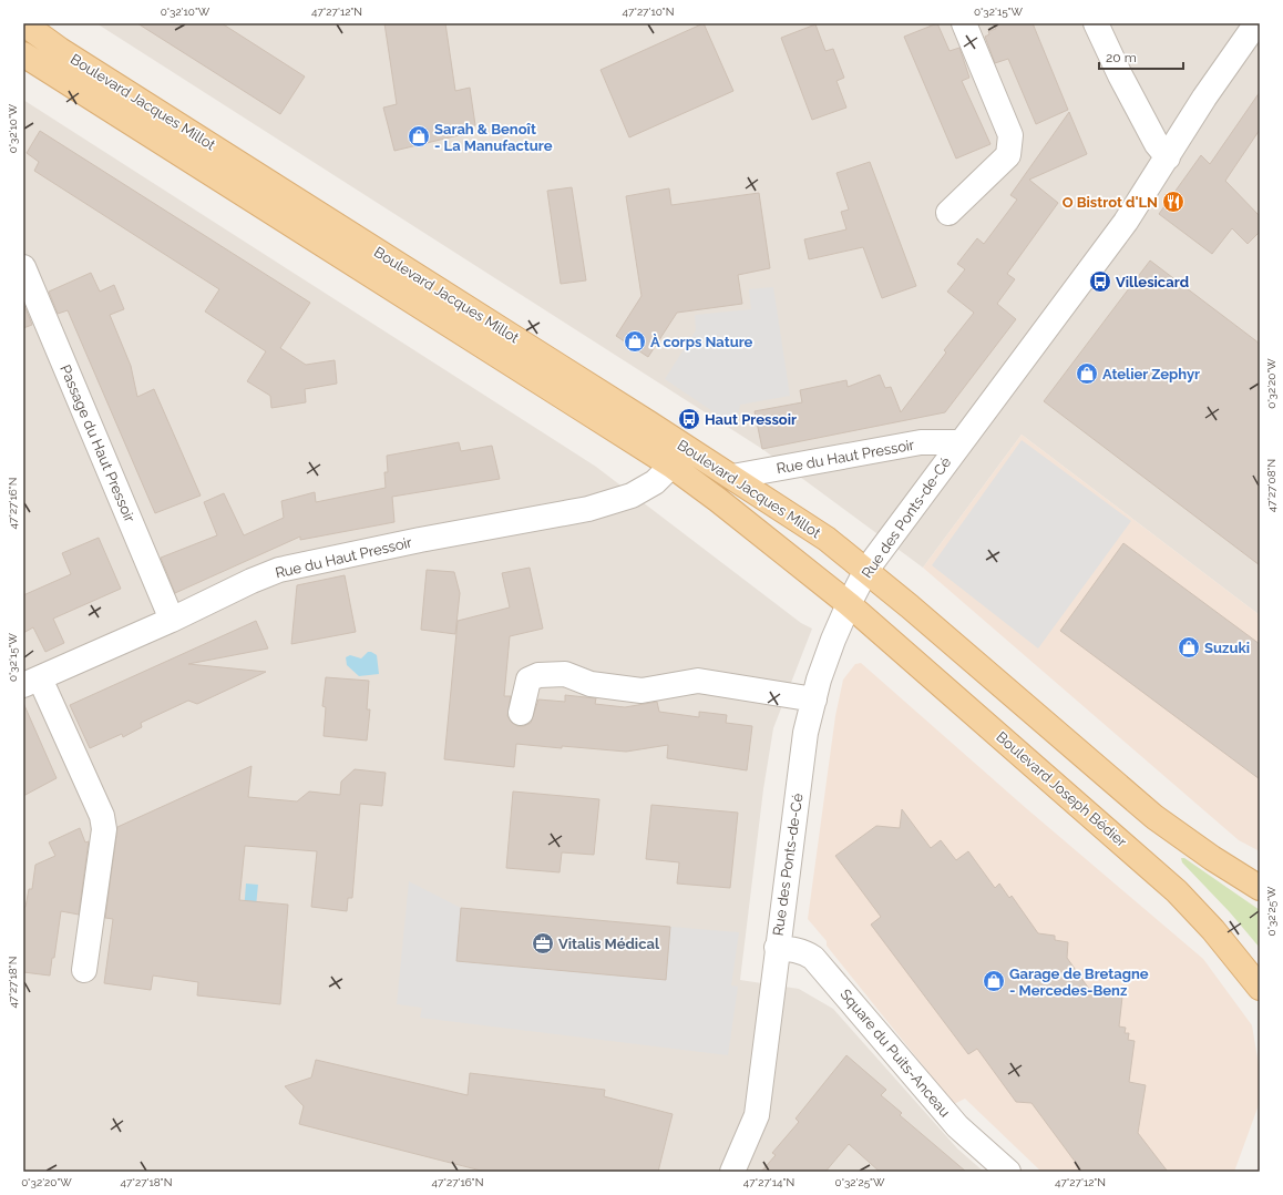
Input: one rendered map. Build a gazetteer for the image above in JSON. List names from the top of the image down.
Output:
{
  "streets": {
    "main road": ["Boulevard Jacques Millot", "Boulevard Joseph Bédier"],
    "street": [
      "Passage du Haut Pressoir",
      "Rue du Haut Pressoir",
      "Rue des Ponts-de-Cé",
      "Square du Puits-Anceau"
    ]
  },
  "crossings": [
    ["Boulevard Jacques Millot", "Rue du Haut Pressoir"],
    ["Boulevard Jacques Millot", "Rue des Ponts-de-Cé"],
    ["Boulevard Jacques Millot", "Boulevard Joseph Bédier"],
    ["Passage du Haut Pressoir", "Rue du Haut Pressoir"],
    ["Rue du Haut Pressoir", "Rue des Ponts-de-Cé"],
    ["Rue des Ponts-de-Cé", "Boulevard Joseph Bédier"],
    ["Rue des Ponts-de-Cé", "Square du Puits-Anceau"]
  ],
  "places": {
    "shop": [
      "Sarah & Benoît - La Manufacture",
      "À corps Nature",
      "Atelier Zephyr",
      "Suzuki",
      "Garage de Bretagne - Mercedes-Benz"
    ],
    "restaurant": ["O Bistrot d'LN"],
    "bus stop": ["Villesicard", "Haut Pressoir"],
    "office": ["Vitalis Médical"]
  },
  "scale_bar": "20 m",
  "coordinates": [
    "0°32'10\"W",
    "47°27'12\"N",
    "47°27'10\"N",
    "0°32'15\"W",
    "0°32'20\"W",
    "47°27'08\"N",
    "47°27'16\"N",
    "0°32'25\"W",
    "47°27'18\"N",
    "47°27'14\"N"
  ]
}
